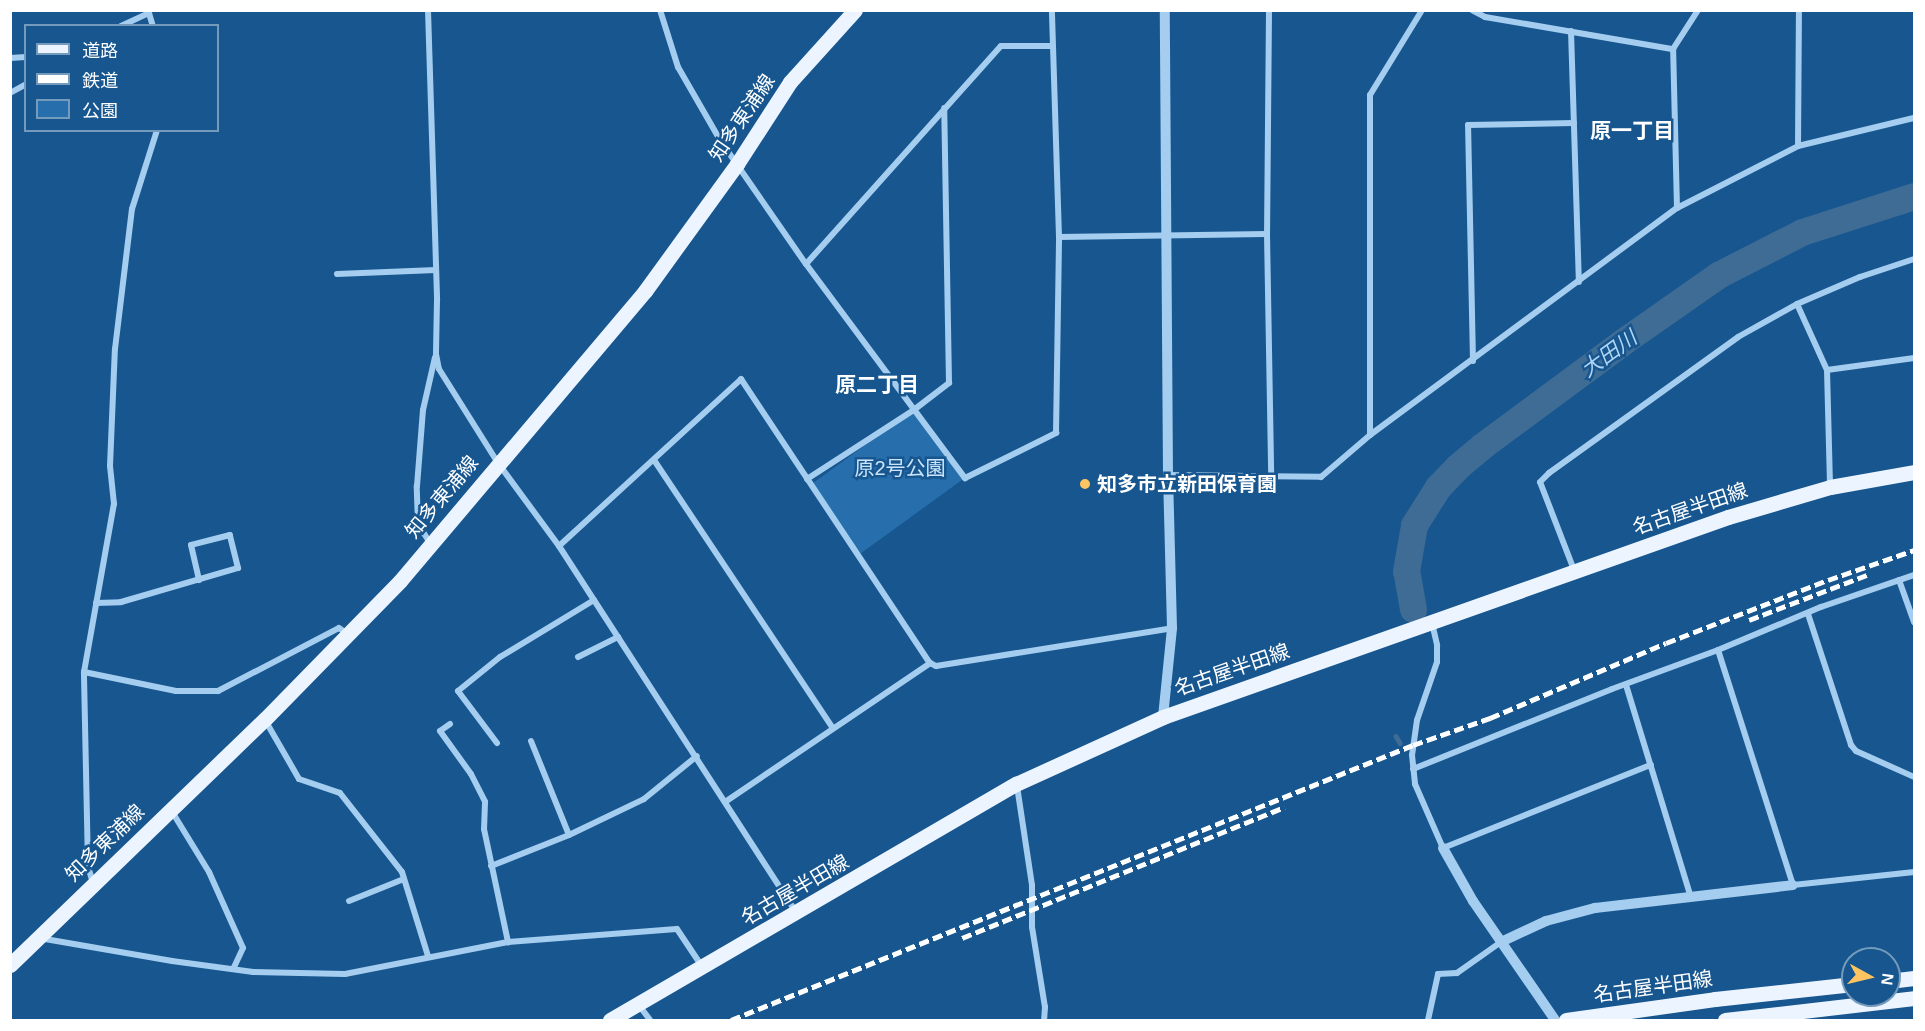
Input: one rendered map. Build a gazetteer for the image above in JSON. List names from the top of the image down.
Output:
{
  "streets": {
    "main road": ["知多東浦線", "名古屋半田線"]
  },
  "districts": ["原一丁目", "原二丁目"],
  "water": ["大田川"],
  "parks": ["原2号公園"],
  "places": ["知多市立新田保育園"],
  "legend": ["道路", "鉄道", "公園"],
  "north": "right"
}
